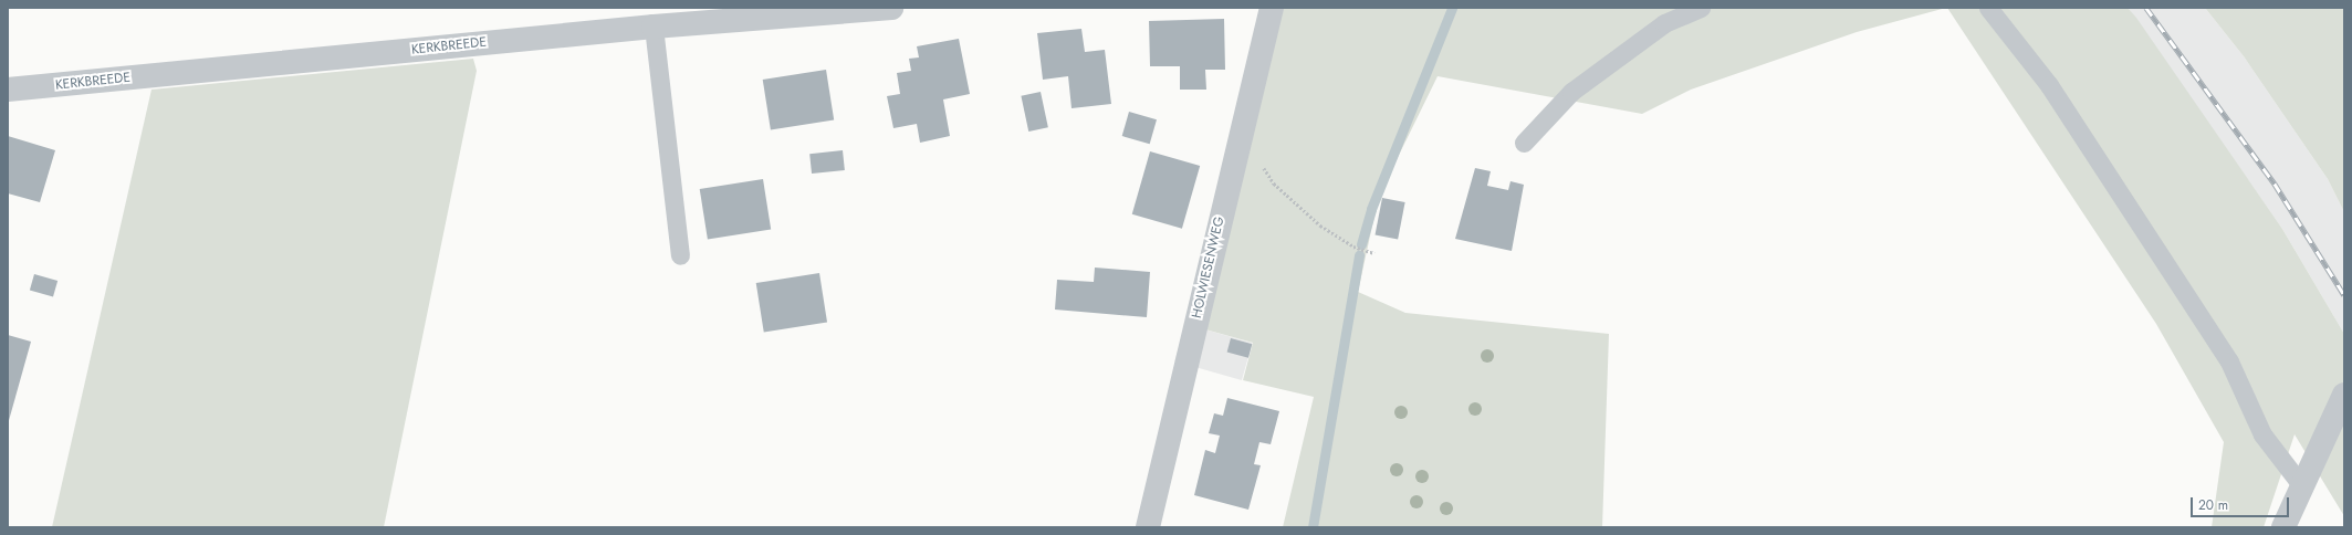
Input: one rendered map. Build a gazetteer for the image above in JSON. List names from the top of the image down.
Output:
{
  "streets": {
    "street": ["KERKBREEDE", "HOLWIESENWEG"]
  },
  "scale_bar": "20 m"
}
